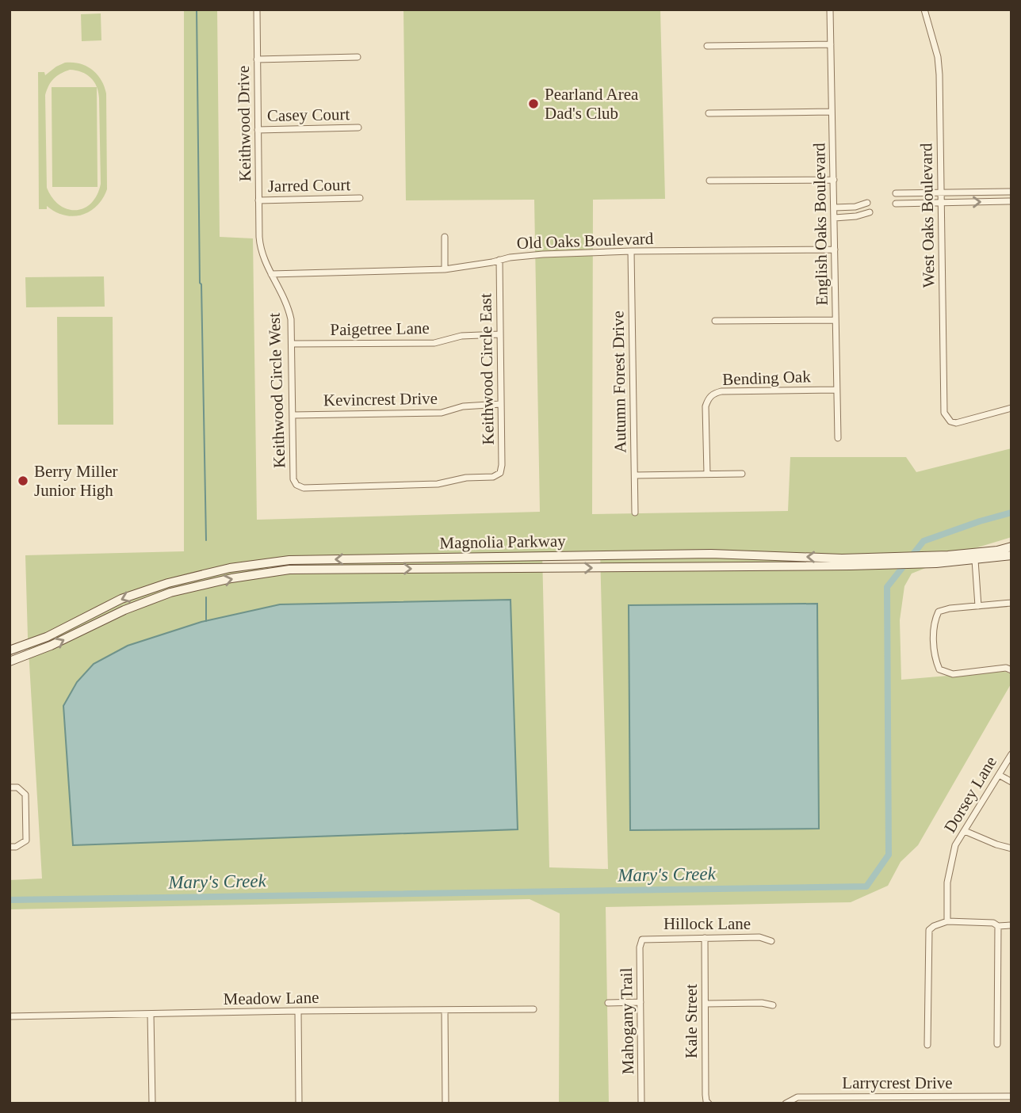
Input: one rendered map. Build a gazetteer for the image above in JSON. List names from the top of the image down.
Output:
{
  "streets": {
    "street": [
      "Casey Court",
      "Keithwood Drive",
      "Jarred Court",
      "West Oaks Boulevard",
      "English Oaks Boulevard",
      "Old Oaks Boulevard",
      "Paigetree Lane",
      "Keithwood Circle East",
      "Bending Oak",
      "Autumn Forest Drive",
      "Keithwood Circle West",
      "Kevincrest Drive",
      "Magnolia Parkway",
      "Dorsey Lane",
      "Hillock Lane",
      "Meadow Lane",
      "Mahogany Trail",
      "Kale Street",
      "Larrycrest Drive"
    ]
  },
  "crossings": [
    ["Casey Court", "Keithwood Drive"],
    ["Keithwood Drive", "Jarred Court"],
    ["Keithwood Drive", "Keithwood Circle West"],
    ["English Oaks Boulevard", "Old Oaks Boulevard"],
    ["English Oaks Boulevard", "Bending Oak"],
    ["Old Oaks Boulevard", "Keithwood Circle East"],
    ["Old Oaks Boulevard", "Autumn Forest Drive"],
    ["Old Oaks Boulevard", "Keithwood Circle West"],
    ["Paigetree Lane", "Keithwood Circle East"],
    ["Paigetree Lane", "Keithwood Circle West"],
    ["Keithwood Circle East", "Keithwood Circle West"],
    ["Keithwood Circle East", "Kevincrest Drive"],
    ["Keithwood Circle West", "Kevincrest Drive"],
    ["Hillock Lane", "Mahogany Trail"],
    ["Hillock Lane", "Kale Street"]
  ],
  "water": ["Mary's Creek"],
  "places": ["Pearland Area Dad's Club", "Berry Miller Junior High"]
}
